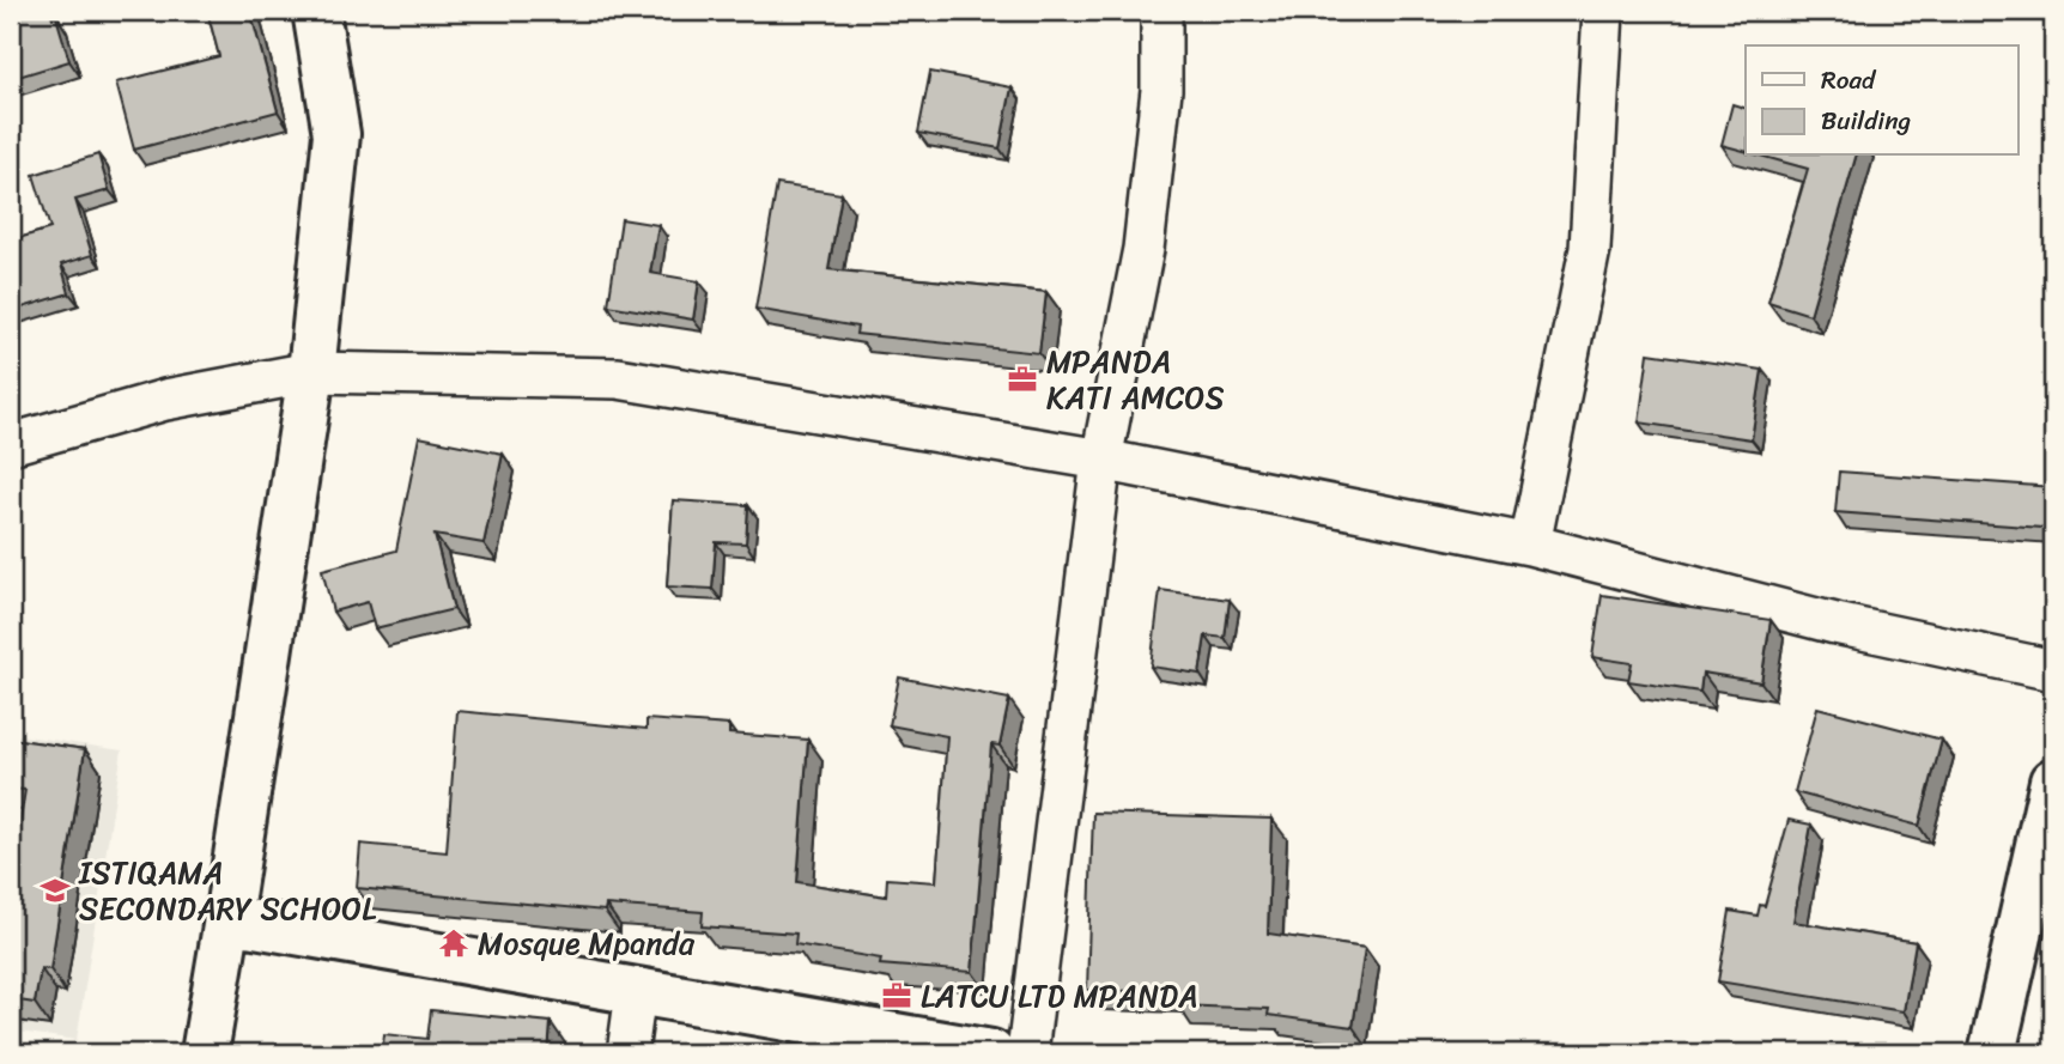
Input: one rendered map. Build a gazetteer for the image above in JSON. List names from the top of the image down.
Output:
{
  "places": {
    "office": ["MPANDA KATI AMCOS", "LATCU LTD MPANDA"],
    "school or university": ["ISTIQAMA SECONDARY SCHOOL"],
    "temple": ["Mosque Mpanda"]
  },
  "legend": ["Road", "Building"]
}
